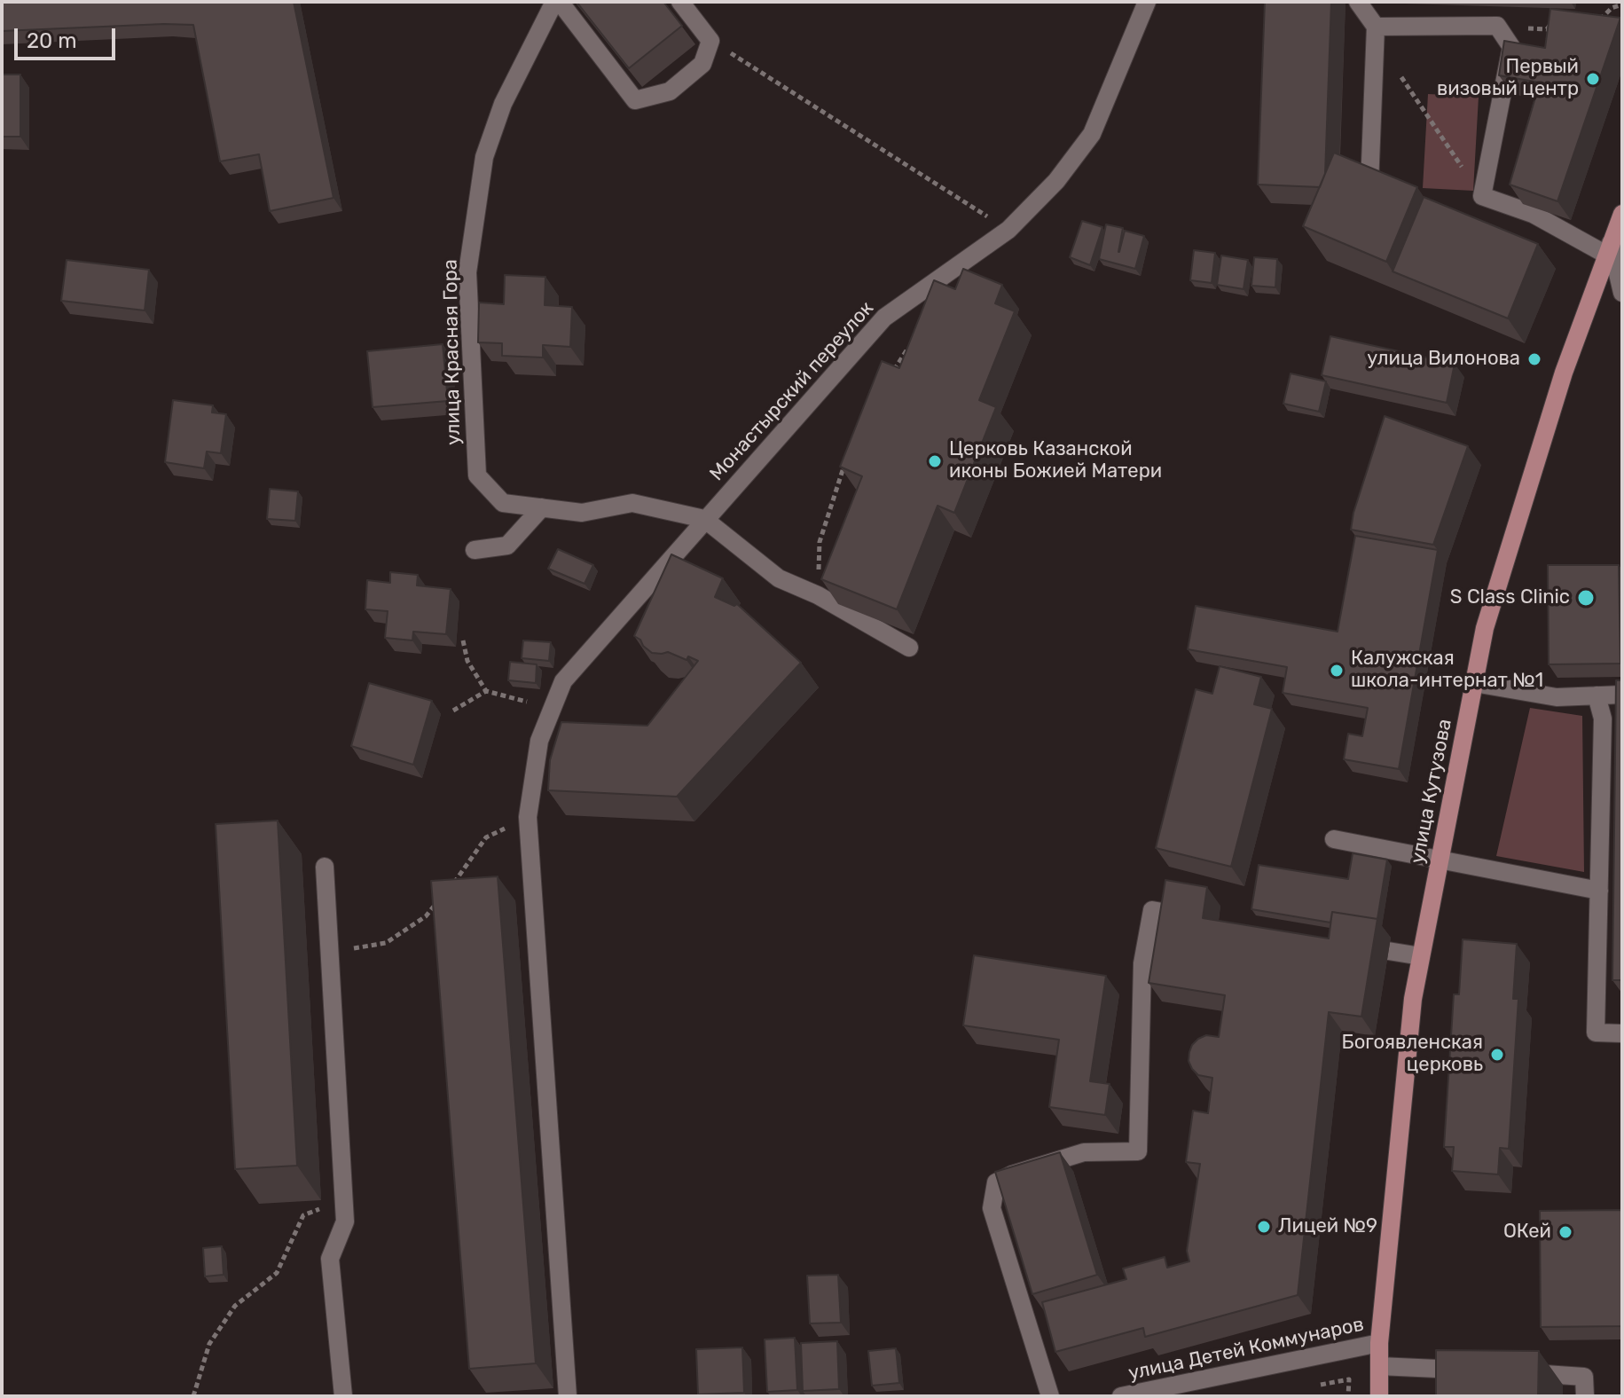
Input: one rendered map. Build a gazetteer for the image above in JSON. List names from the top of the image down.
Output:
{
  "streets": {
    "main road": ["улица Кутузова"],
    "street": ["улица Красная Гора", "Монастырский переулок", "улица Детей Коммунаров"]
  },
  "crossings": [
    ["улица Красная Гора", "Монастырский переулок"],
    ["улица Кутузова", "улица Детей Коммунаров"]
  ],
  "places": [
    "Первый визовый центр",
    "улица Вилонова",
    "Церковь Казанской иконы Божией Матери",
    "S Class Clinic",
    "Калужская школа-интернат №1",
    "Богоявленская церковь",
    "Лицей №9",
    "ОКей"
  ],
  "scale_bar": "20 m"
}
